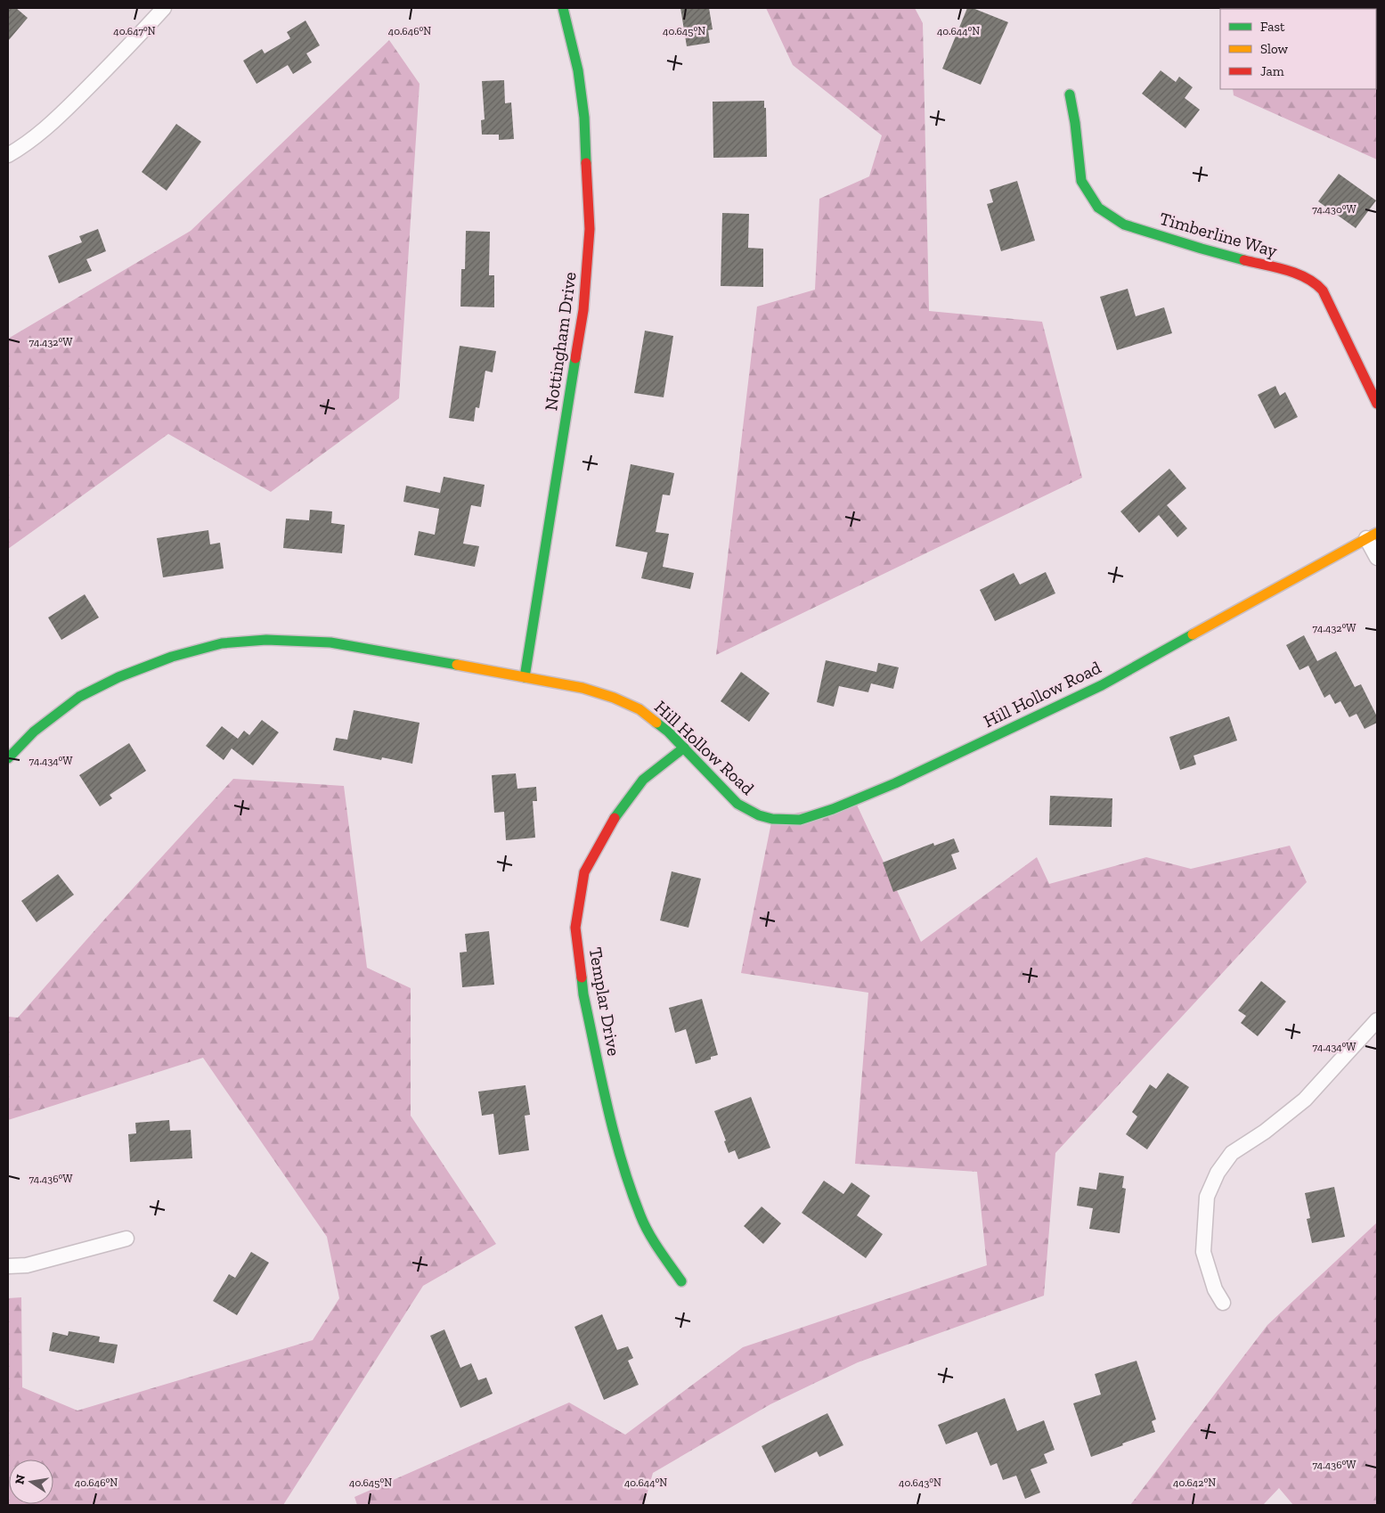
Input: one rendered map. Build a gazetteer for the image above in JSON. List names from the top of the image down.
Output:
{
  "streets": {
    "street": [
      "Timberline Way",
      "Nottingham Drive",
      "Hill Hollow Road",
      "Templar Drive"
    ]
  },
  "crossings": [
    ["Nottingham Drive", "Hill Hollow Road"],
    ["Hill Hollow Road", "Templar Drive"]
  ],
  "legend": ["Fast", "Slow", "Jam"],
  "north": "left",
  "coordinates": [
    "40.647°N",
    "40.646°N",
    "40.645°N",
    "40.644°N",
    "74.430°W",
    "74.432°W",
    "74.434°W",
    "74.436°W",
    "40.643°N",
    "40.642°N"
  ]
}
